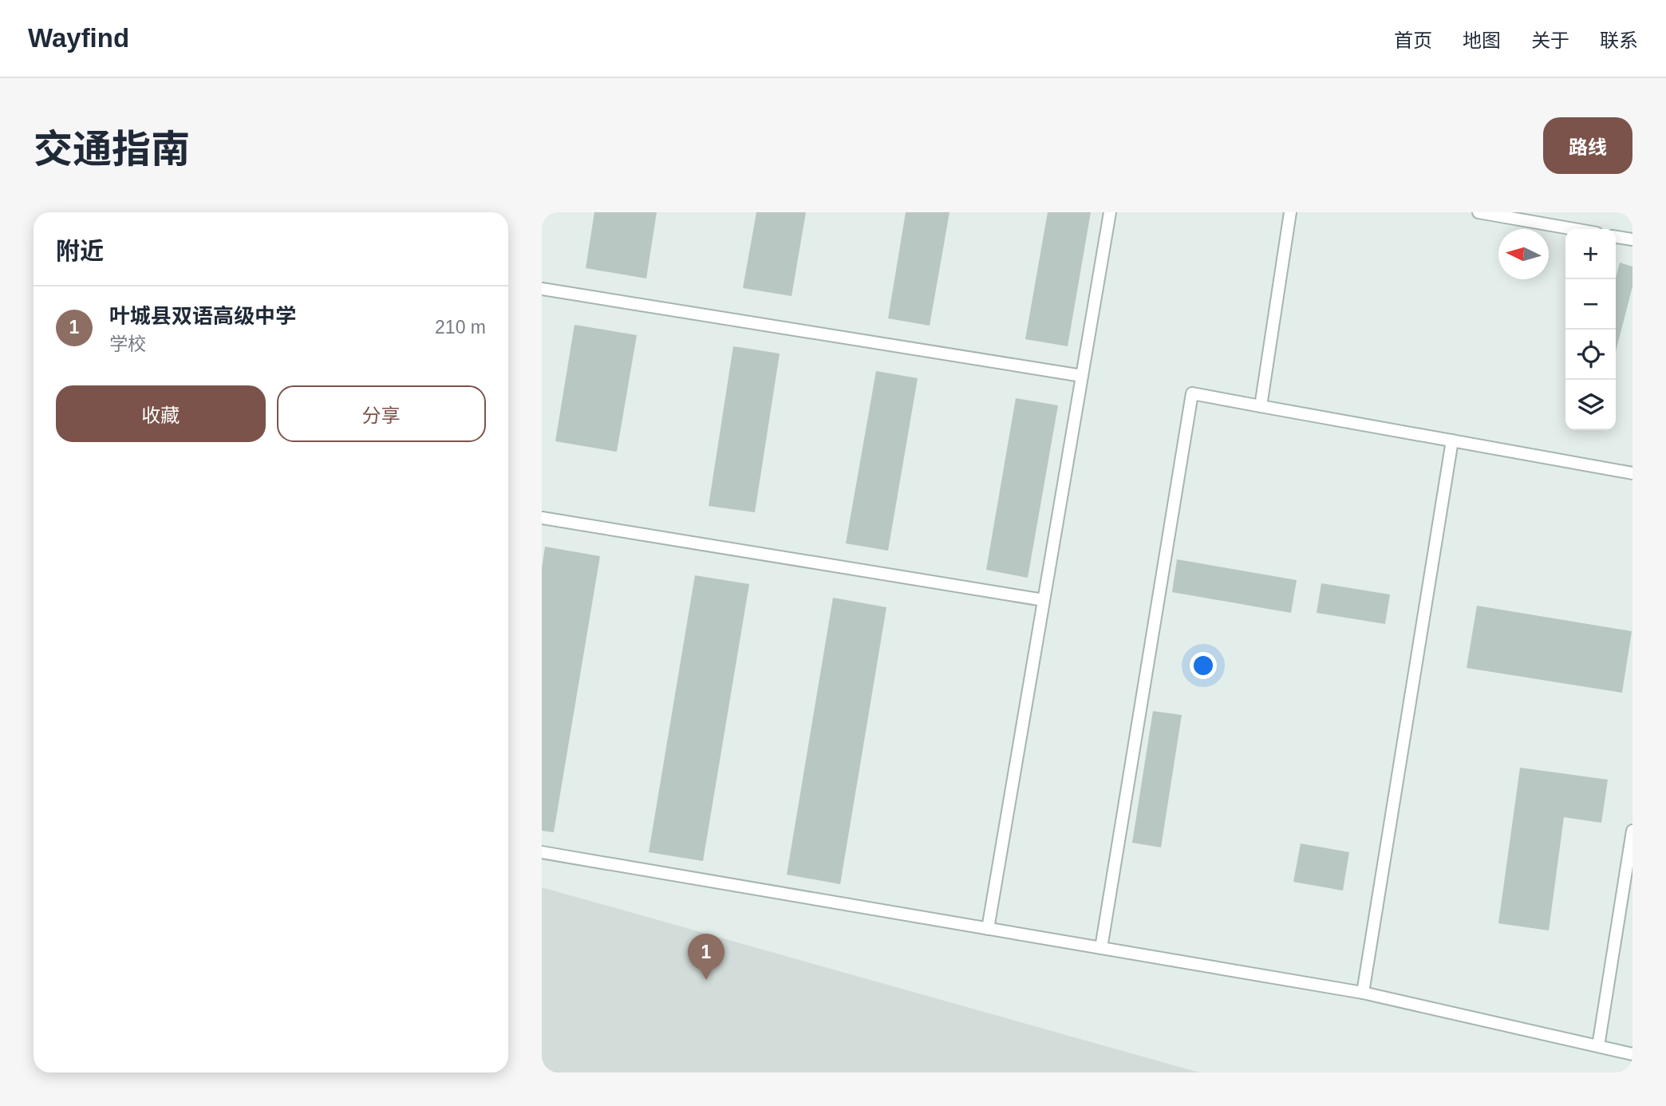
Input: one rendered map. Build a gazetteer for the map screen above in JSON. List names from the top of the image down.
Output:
{
  "north": "left",
  "page": {
    "header": "Wayfind",
    "nav": [
      "首页",
      "地图",
      "关于",
      "联系"
    ],
    "title": "交通指南",
    "buttons": [
      "路线",
      ["收藏", "分享"]
    ],
    "heading": "附近",
    "map_buttons": ["+", "−"],
    "list": [
      {
        "mark": "1",
        "name": "叶城县双语高级中学",
        "note": "学校",
        "value": "210 m"
      }
    ],
    "pins": "1"
  }
}
